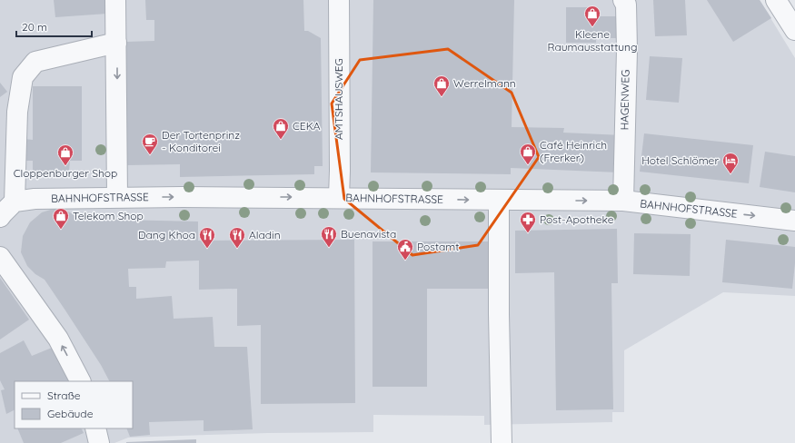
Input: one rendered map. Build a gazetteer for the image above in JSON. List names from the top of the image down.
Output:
{
  "streets": {
    "street": ["AMTSHAUSWEG", "HAGENWEG", "BAHNHOFSTRASSE"]
  },
  "crossings": [
    ["AMTSHAUSWEG", "BAHNHOFSTRASSE"],
    ["HAGENWEG", "BAHNHOFSTRASSE"]
  ],
  "one_way": ["BAHNHOFSTRASSE"],
  "places": {
    "shop": [
      "Kleene Raumausstattung",
      "Werrelmann",
      "CEKA",
      "Café Heinrich (Frerker)",
      "Cloppenburger Shop",
      "Telekom Shop"
    ],
    "cafe": ["Der Tortenprinz - Konditorei"],
    "hotel": ["Hotel Schlömer"],
    "pharmacy": ["Post-Apotheke"],
    "restaurant": ["Buenavista", "Dang Khoa", "Aladin"],
    "public building": ["Postamt"]
  },
  "legend": ["Straße", "Gebäude"],
  "scale_bar": "20 m"
}
